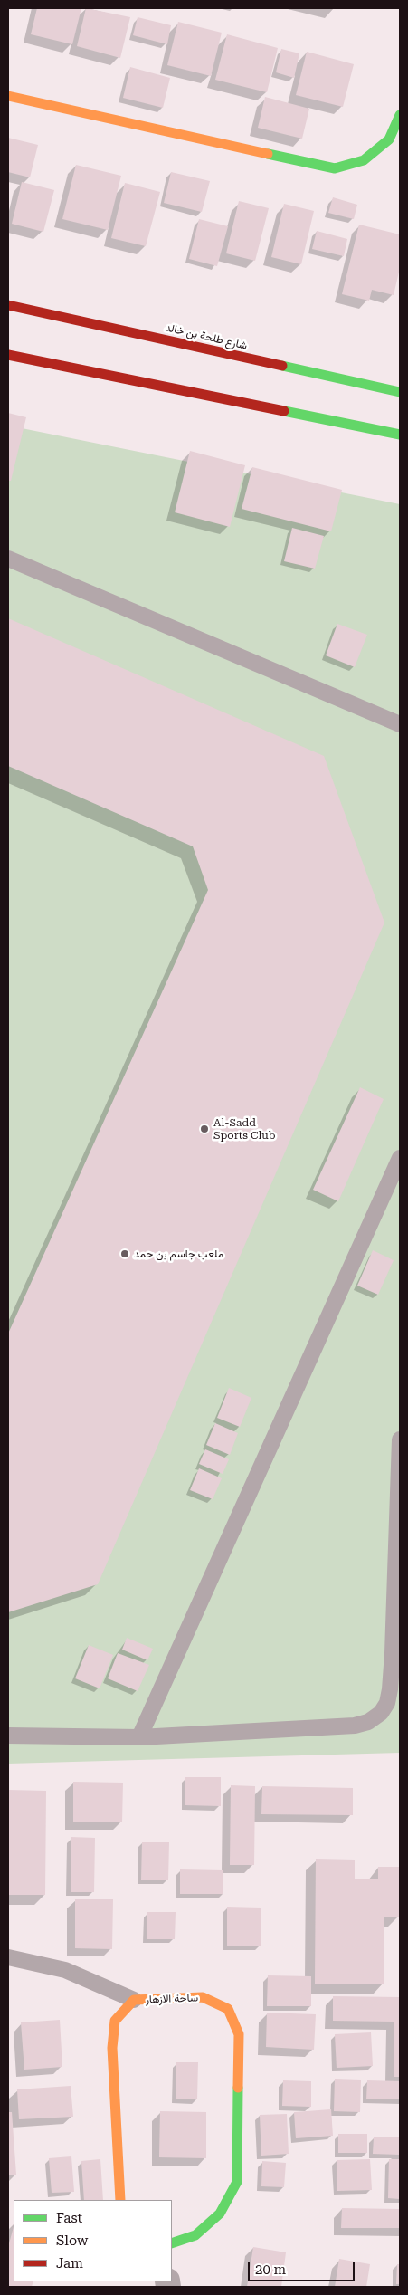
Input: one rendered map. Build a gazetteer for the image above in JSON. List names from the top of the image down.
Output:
{
  "streets": {
    "street": ["شارع طلحة بن خالد", "ساحة الازهار"]
  },
  "places": ["Al-Sadd Sports Club", "ملعب جاسم بن حمد"],
  "legend": ["Fast", "Slow", "Jam"],
  "scale_bar": "20 m"
}
